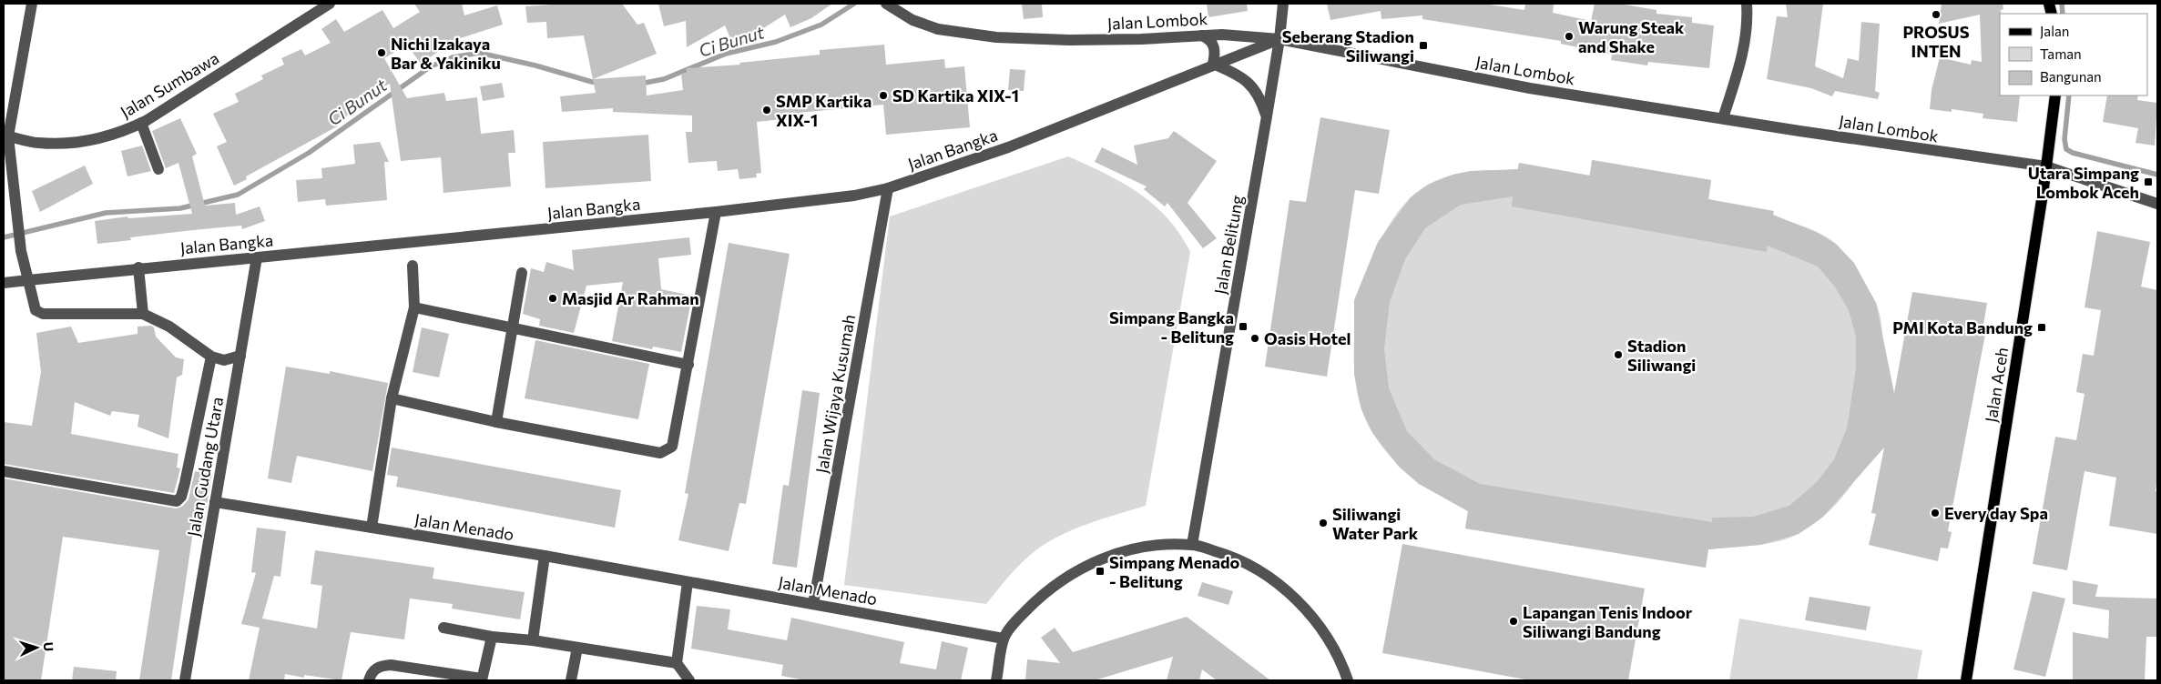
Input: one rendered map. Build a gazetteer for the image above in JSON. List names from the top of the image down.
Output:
{
  "streets": {
    "main road": ["Jalan Aceh"],
    "street": [
      "Jalan Lombok",
      "Jalan Sumbawa",
      "Jalan Bangka",
      "Jalan Belitung",
      "Jalan Wijaya Kusumah",
      "Jalan Gudang Utara",
      "Jalan Menado"
    ]
  },
  "crossings": [
    ["Jalan Lombok", "Jalan Bangka"],
    ["Jalan Lombok", "Jalan Belitung"],
    ["Jalan Lombok", "Jalan Aceh"],
    ["Jalan Bangka", "Jalan Belitung"],
    ["Jalan Bangka", "Jalan Wijaya Kusumah"],
    ["Jalan Bangka", "Jalan Gudang Utara"],
    ["Jalan Wijaya Kusumah", "Jalan Menado"],
    ["Jalan Gudang Utara", "Jalan Menado"]
  ],
  "water": ["Ci Bunut"],
  "places": {
    "other": [
      "PROSUS INTEN",
      "Warung Steak and Shake",
      "Nichi Izakaya Bar & Yakiniku",
      "SD Kartika XIX-1",
      "SMP Kartika XIX-1",
      "Masjid Ar Rahman",
      "Oasis Hotel",
      "Stadion Siliwangi",
      "Every day Spa",
      "Siliwangi Water Park",
      "Lapangan Tenis Indoor Siliwangi Bandung"
    ],
    "transit": [
      "Seberang Stadion Siliwangi",
      "Utara Simpang Lombok Aceh",
      "Simpang Bangka - Belitung",
      "PMI Kota Bandung",
      "Simpang Menado - Belitung"
    ]
  },
  "legend": ["Jalan", "Taman", "Bangunan"],
  "north": "right"
}
